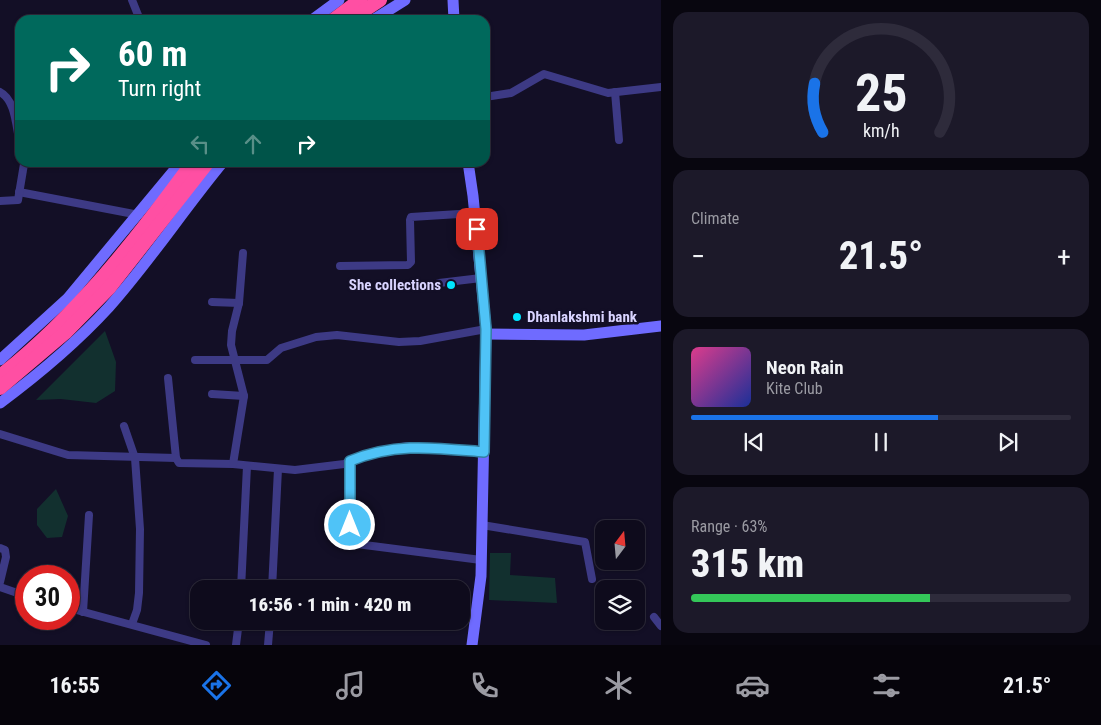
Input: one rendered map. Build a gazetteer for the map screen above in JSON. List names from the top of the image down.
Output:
{
  "places": ["She collections", "Dhanlakshmi bank"],
  "north": "top",
  "page": {
    "turn": ["60 m", "Turn right"],
    "tile": [
      "Climate",
      ["Range · 63%", "315 km"]
    ],
    "heat": ["−", "21.5°", "+"],
    "song": ["Neon Rain", "Kite Club"],
    "limit": "30",
    "trip": "16:56 · 1 min · 420 m",
    "tabs": ["16:55", "21.5°"],
    "gauge": ["25", "km/h"]
  }
}
